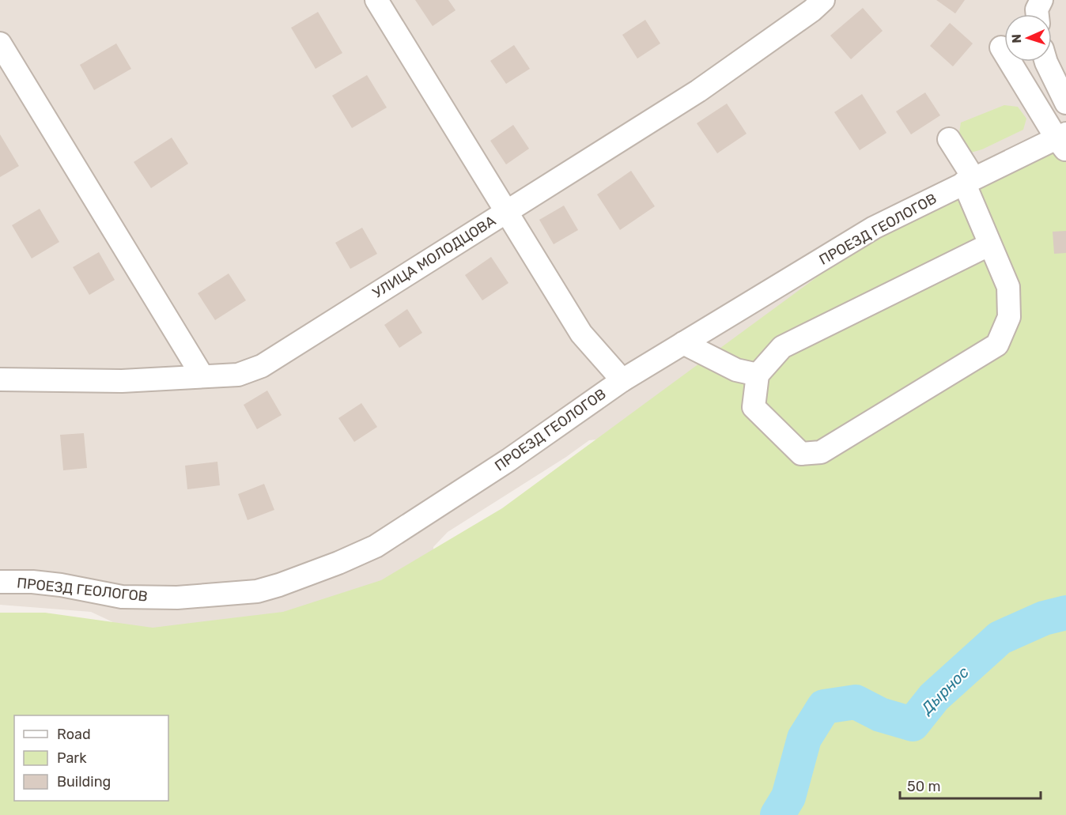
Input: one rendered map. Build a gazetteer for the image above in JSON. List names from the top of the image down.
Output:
{
  "streets": {
    "street": ["ПРОЕЗД ГЕОЛОГОВ", "УЛИЦА МОЛОДЦОВА"]
  },
  "water": ["Дырнос"],
  "legend": ["Road", "Park", "Building"],
  "scale_bar": "50 m",
  "north": "left"
}
